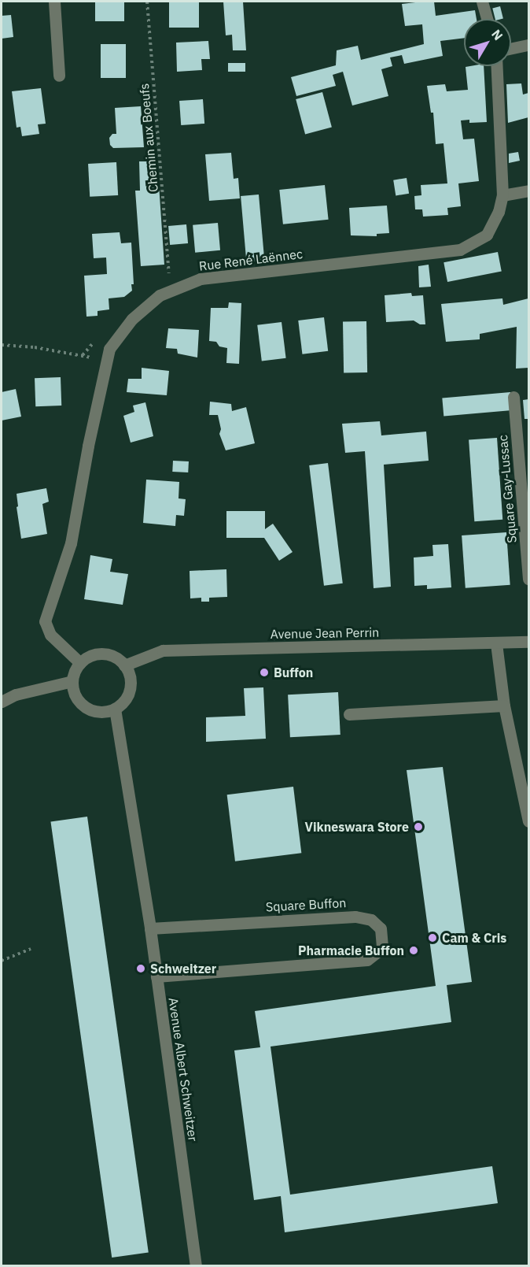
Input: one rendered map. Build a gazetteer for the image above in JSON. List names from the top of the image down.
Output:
{
  "streets": {
    "street": [
      "Rue René Laënnec",
      "Square Gay-Lussac",
      "Avenue Jean Perrin",
      "Square Buffon",
      "Avenue Albert Schweitzer"
    ],
    "path": ["Chemin aux Boeufs"]
  },
  "crossings": [
    ["Rue René Laënnec", "Avenue Jean Perrin"],
    ["Rue René Laënnec", "Avenue Albert Schweitzer"],
    ["Avenue Jean Perrin", "Avenue Albert Schweitzer"],
    ["Square Buffon", "Avenue Albert Schweitzer"]
  ],
  "places": [
    "Buffon",
    "Vikneswara Store",
    "Cam & Cris",
    "Pharmacie Buffon",
    "Schweitzer"
  ],
  "north": "top right"
}
